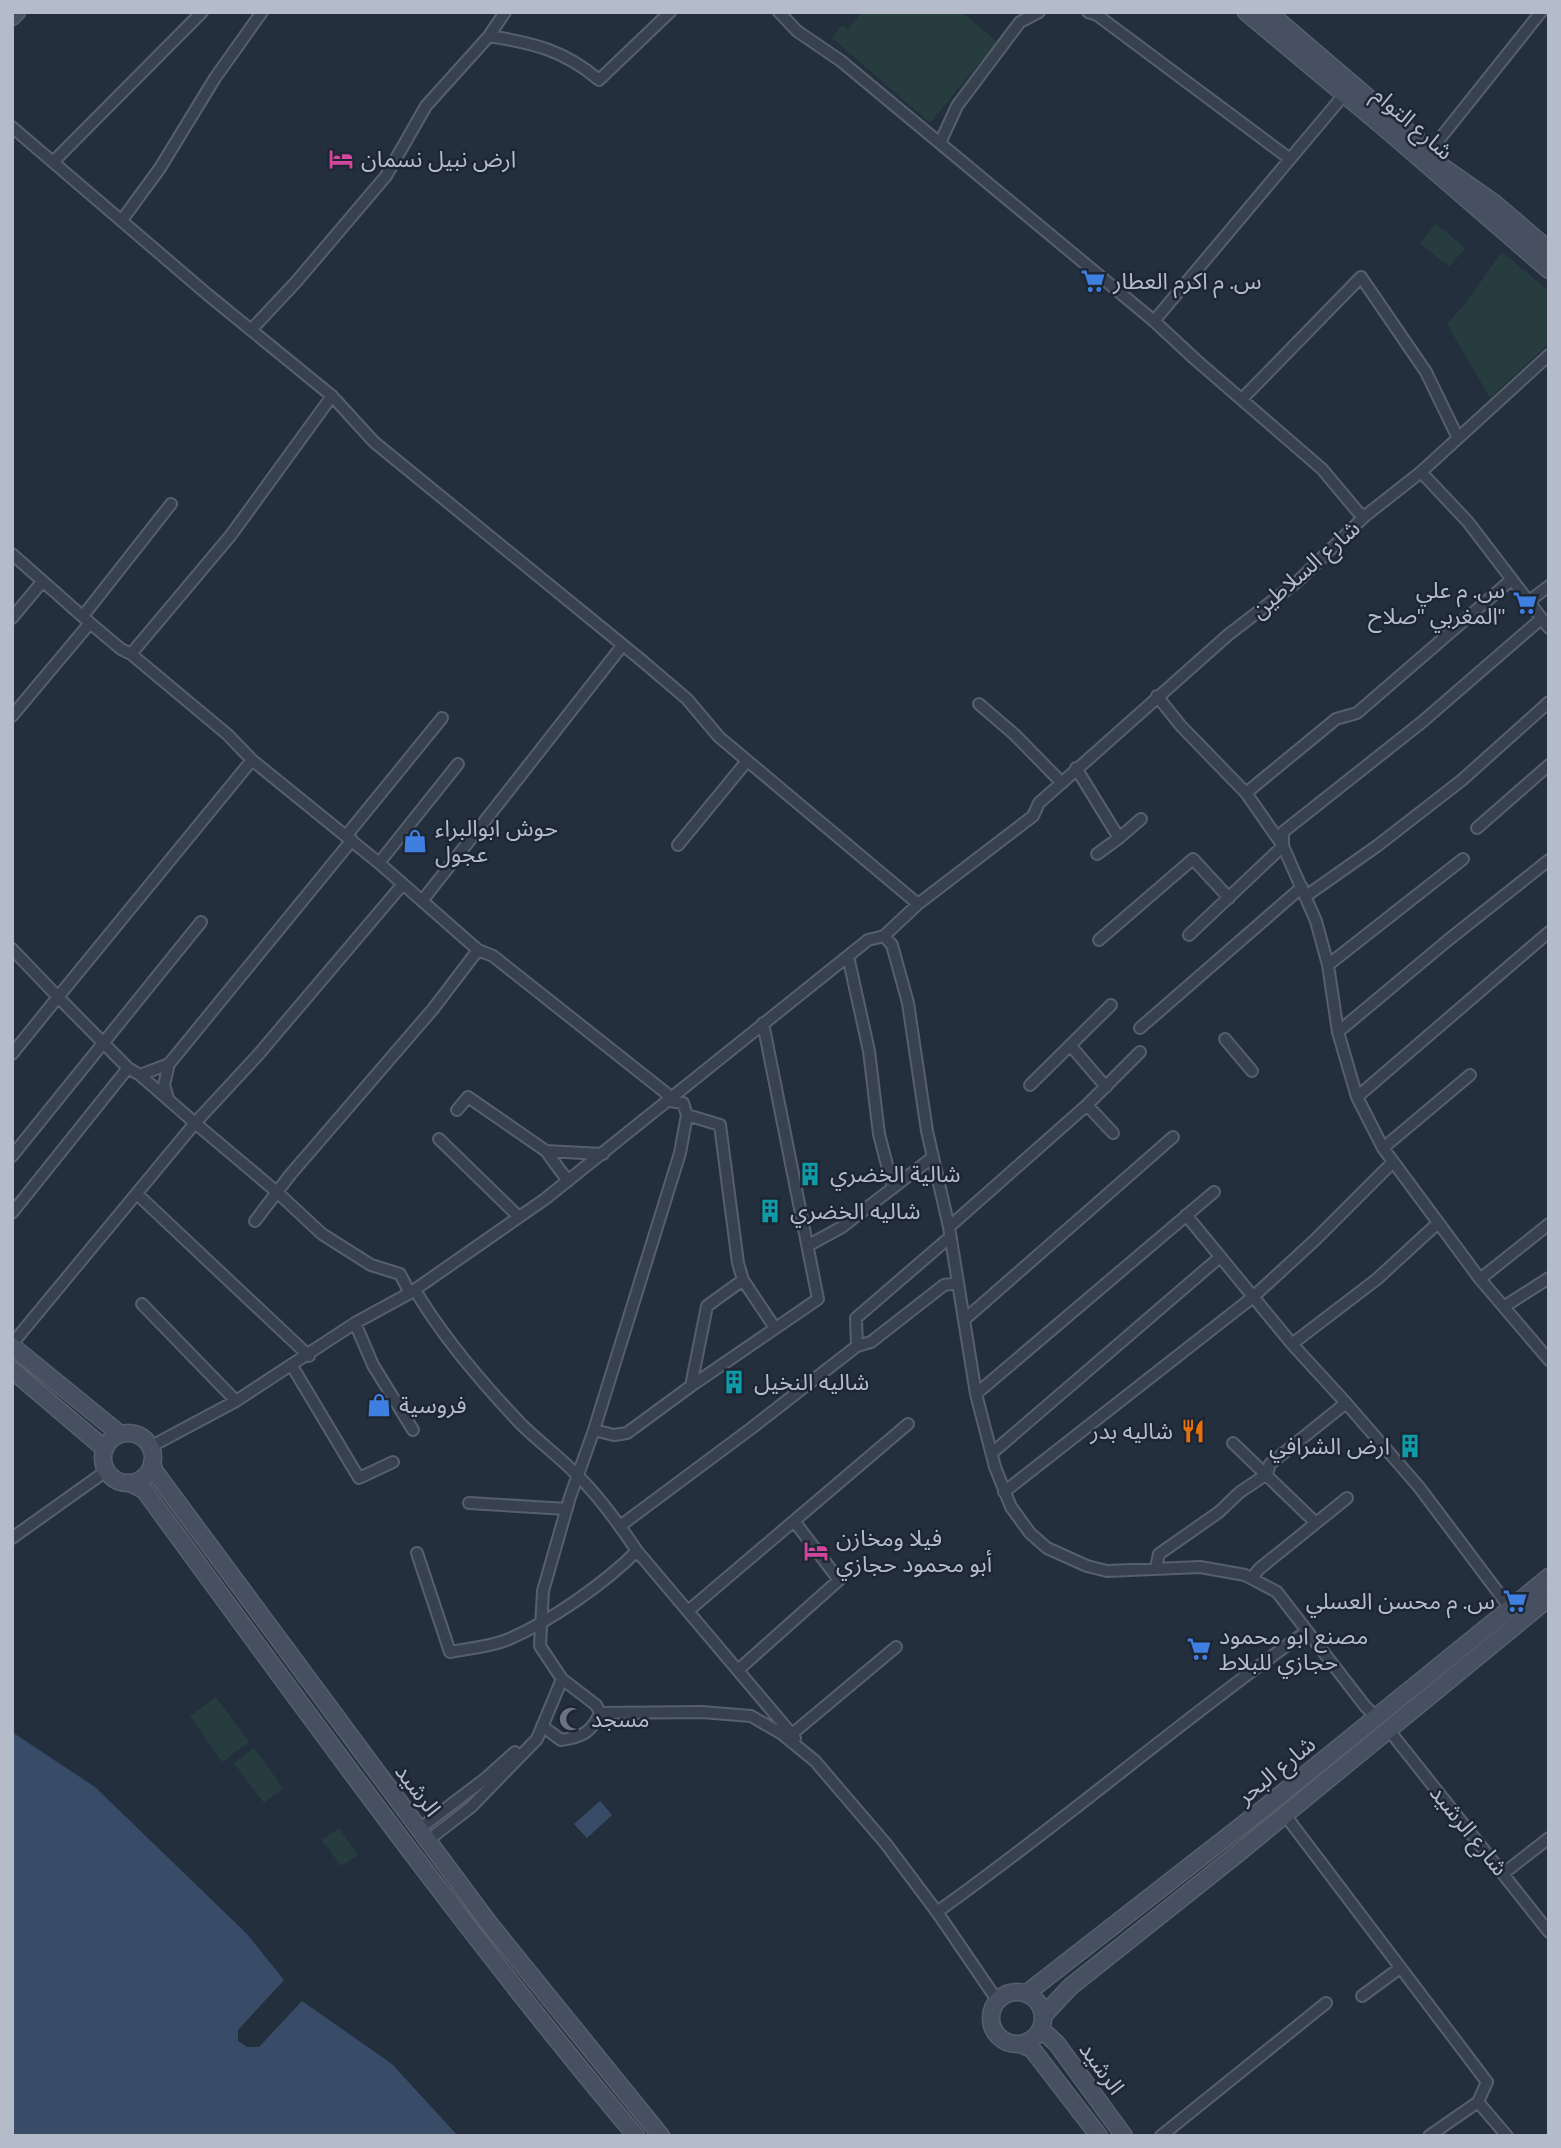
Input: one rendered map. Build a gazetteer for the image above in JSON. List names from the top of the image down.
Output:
{
  "streets": {
    "main road": ["شارع التوام", "شارع البحر", "الرشيد"],
    "street": ["شارع السلاطين", "شارع الرشيد"]
  },
  "crossings": [
    ["شارع السلاطين", "الرشيد"],
    ["شارع البحر", "الرشيد"],
    ["شارع البحر", "شارع الرشيد"]
  ],
  "places": {
    "hotel": ["ارض نبيل نسمان", "فيلا ومخازن أبو محمود حجازي"],
    "supermarket": [
      "س. م اكرم العطار",
      "س. م علي المغربي \"صلاح\"",
      "س. م محسن العسلي",
      "مصنع ابو محمود حجازي للبلاط"
    ],
    "shop": ["حوش ابوالبراء عجول", "فروسية"],
    "building": [
      "شالية الخضري",
      "شاليه الخضري",
      "شاليه النخيل",
      "ارض الشرافي"
    ],
    "restaurant": ["شاليه بدر"],
    "mosque": ["مسجد"]
  }
}
